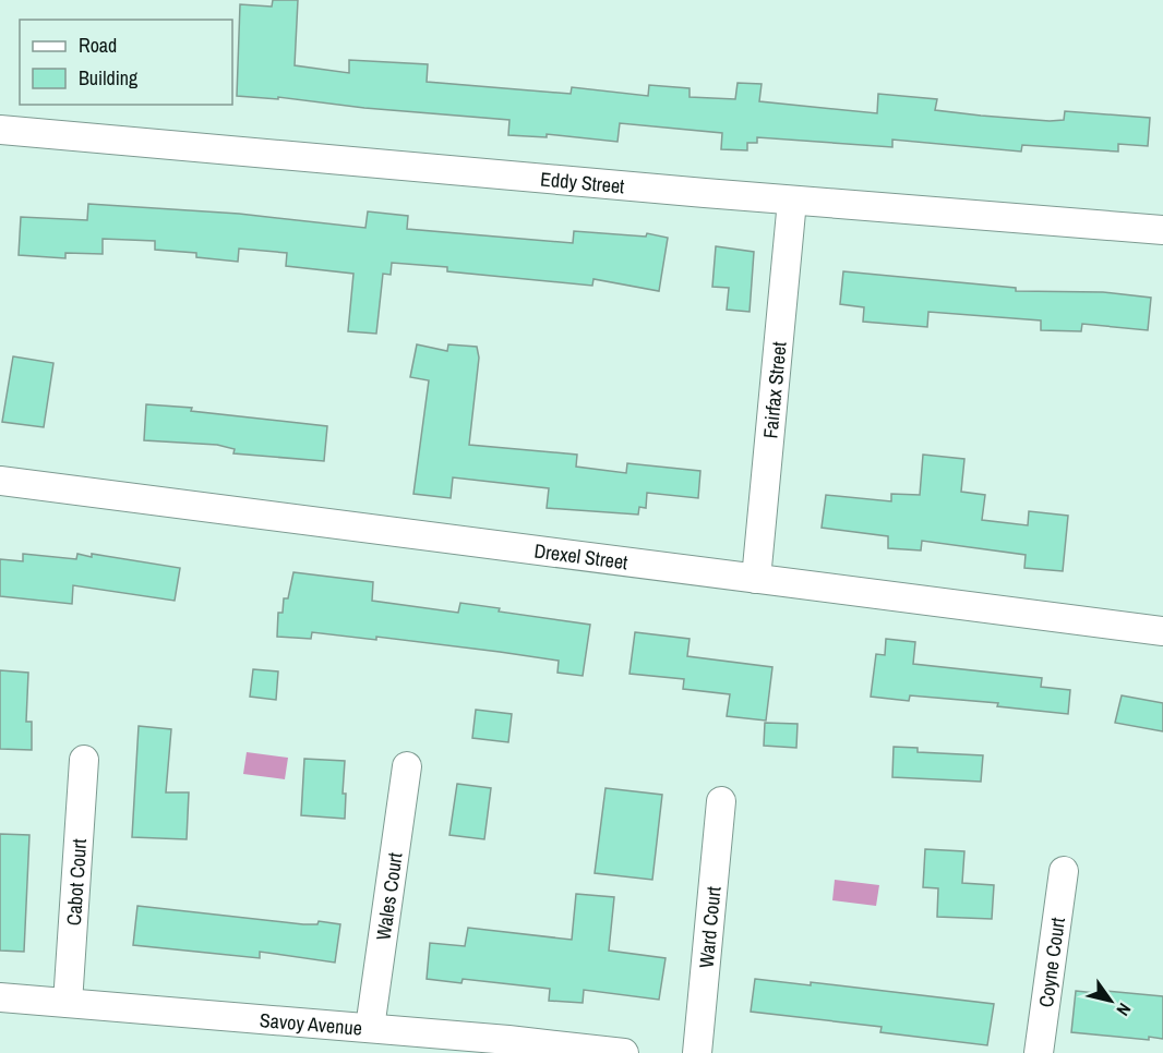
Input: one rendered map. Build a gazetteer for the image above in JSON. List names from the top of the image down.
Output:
{
  "streets": {
    "street": [
      "Eddy Street",
      "Fairfax Street",
      "Drexel Street",
      "Cabot Court",
      "Wales Court",
      "Ward Court",
      "Coyne Court",
      "Savoy Avenue"
    ]
  },
  "crossings": [
    ["Eddy Street", "Fairfax Street"],
    ["Fairfax Street", "Drexel Street"],
    ["Cabot Court", "Savoy Avenue"],
    ["Wales Court", "Savoy Avenue"]
  ],
  "legend": ["Road", "Building"],
  "north": "bottom right"
}
